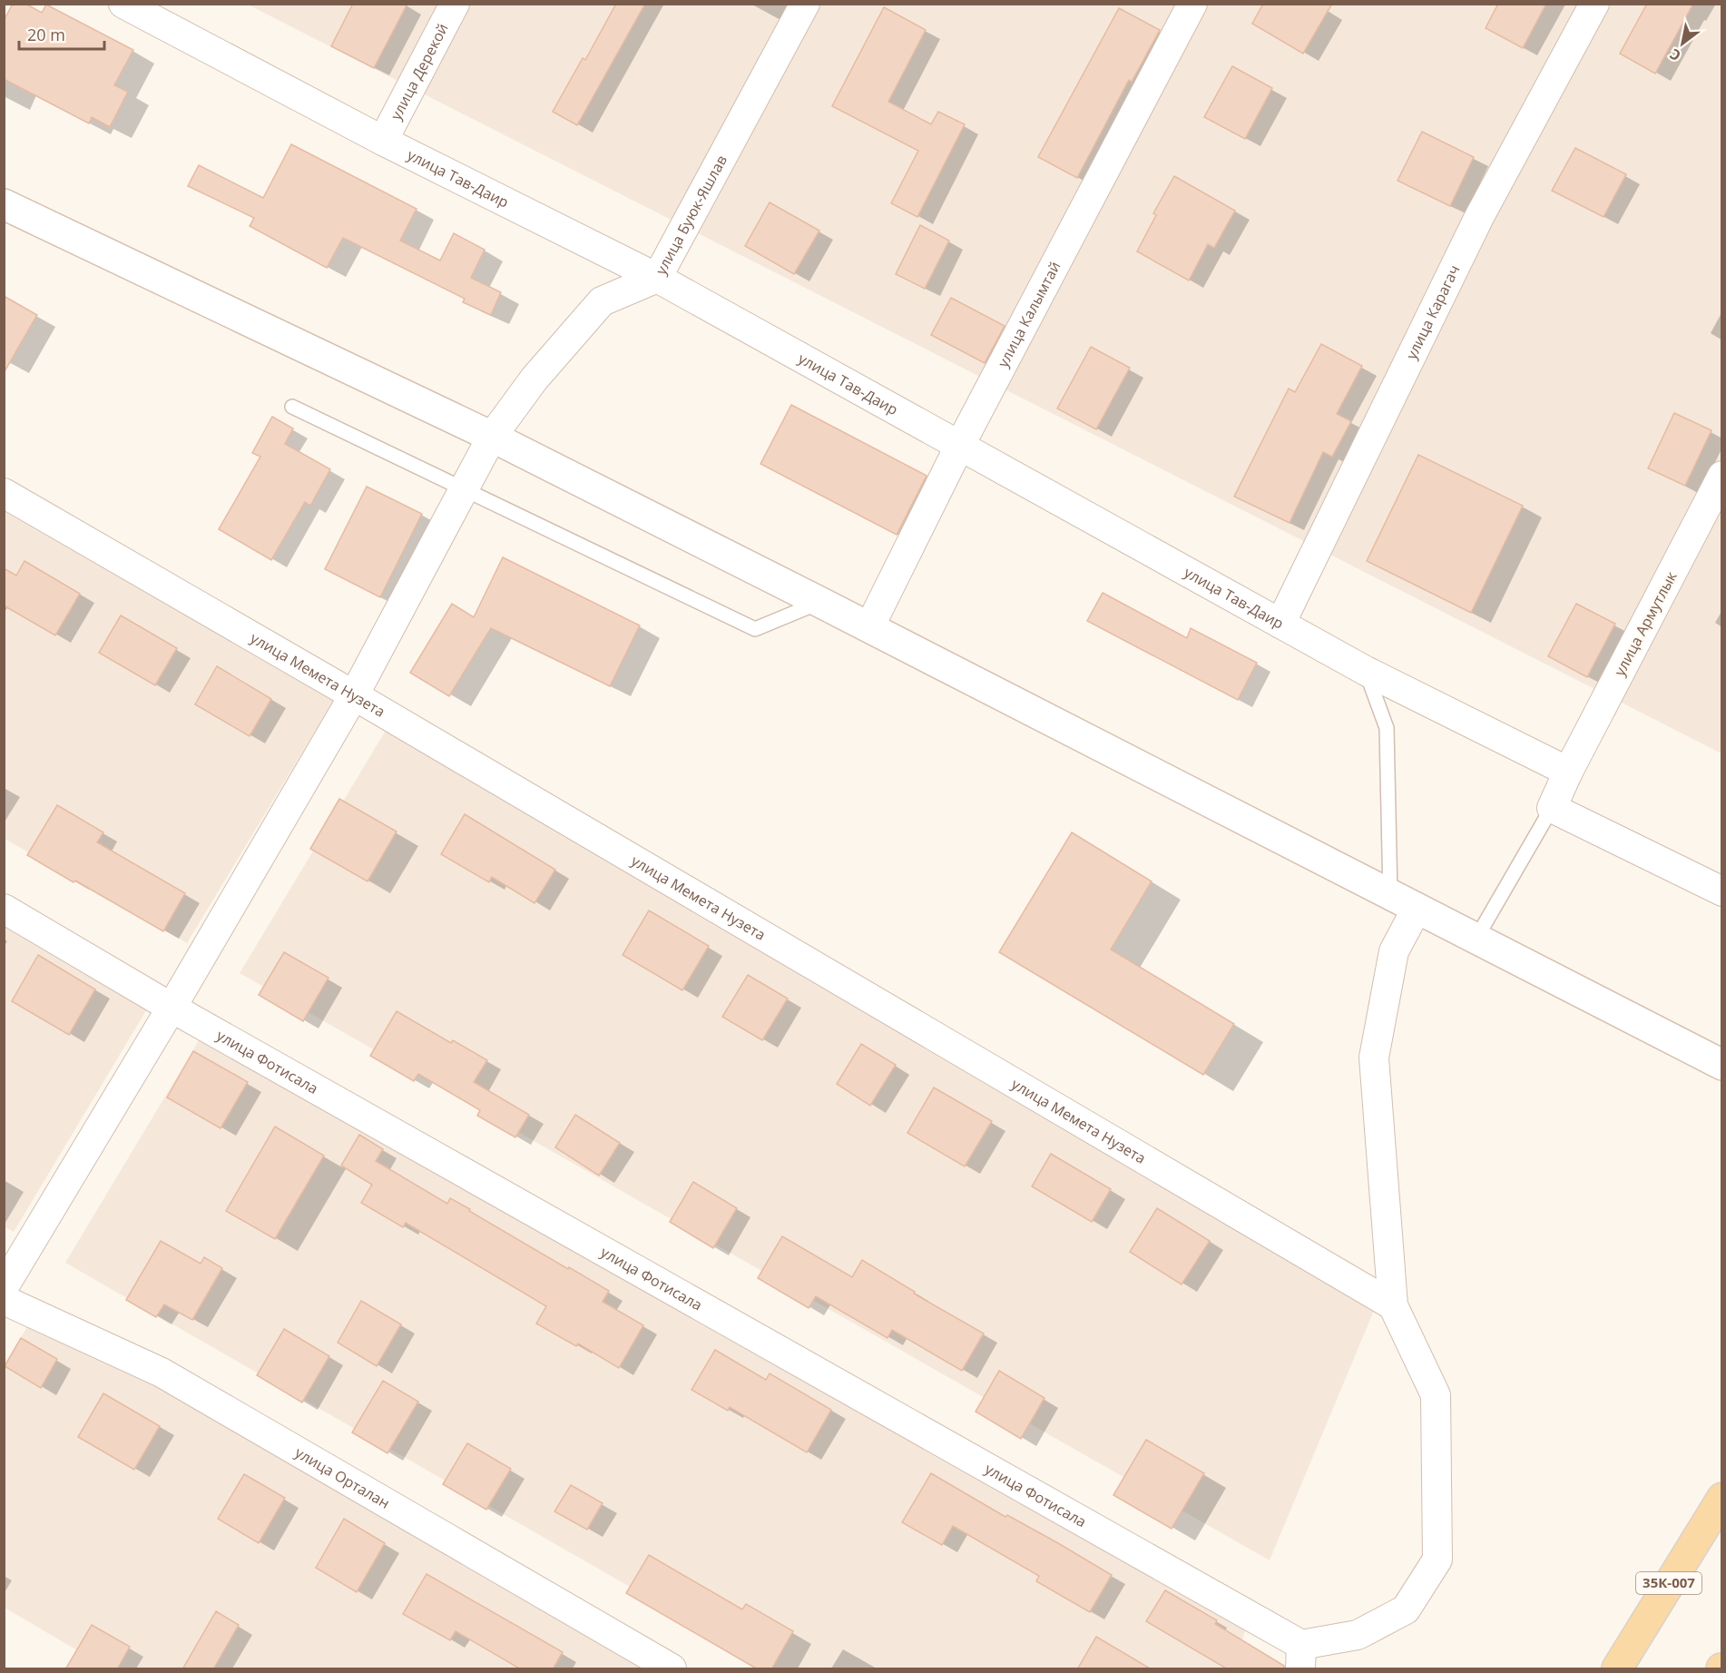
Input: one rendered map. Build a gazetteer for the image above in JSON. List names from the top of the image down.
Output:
{
  "streets": {
    "main road": ["35К-007"],
    "street": [
      "улица Дерекой",
      "улица Тав-Даир",
      "улица Буюк-Яшлав",
      "улица Карагач",
      "улица Калымтай",
      "улица Армутлык",
      "улица Мемета Нузета",
      "улица Фотисала",
      "улица Орталан"
    ]
  },
  "crossings": [
    ["улица Дерекой", "улица Тав-Даир"],
    ["улица Тав-Даир", "улица Буюк-Яшлав"],
    ["улица Тав-Даир", "улица Карагач"],
    ["улица Тав-Даир", "улица Калымтай"],
    ["улица Тав-Даир", "улица Армутлык"],
    ["улица Буюк-Яшлав", "улица Мемета Нузета"],
    ["улица Буюк-Яшлав", "улица Фотисала"]
  ],
  "scale_bar": "20 m",
  "north": "bottom left"
}
